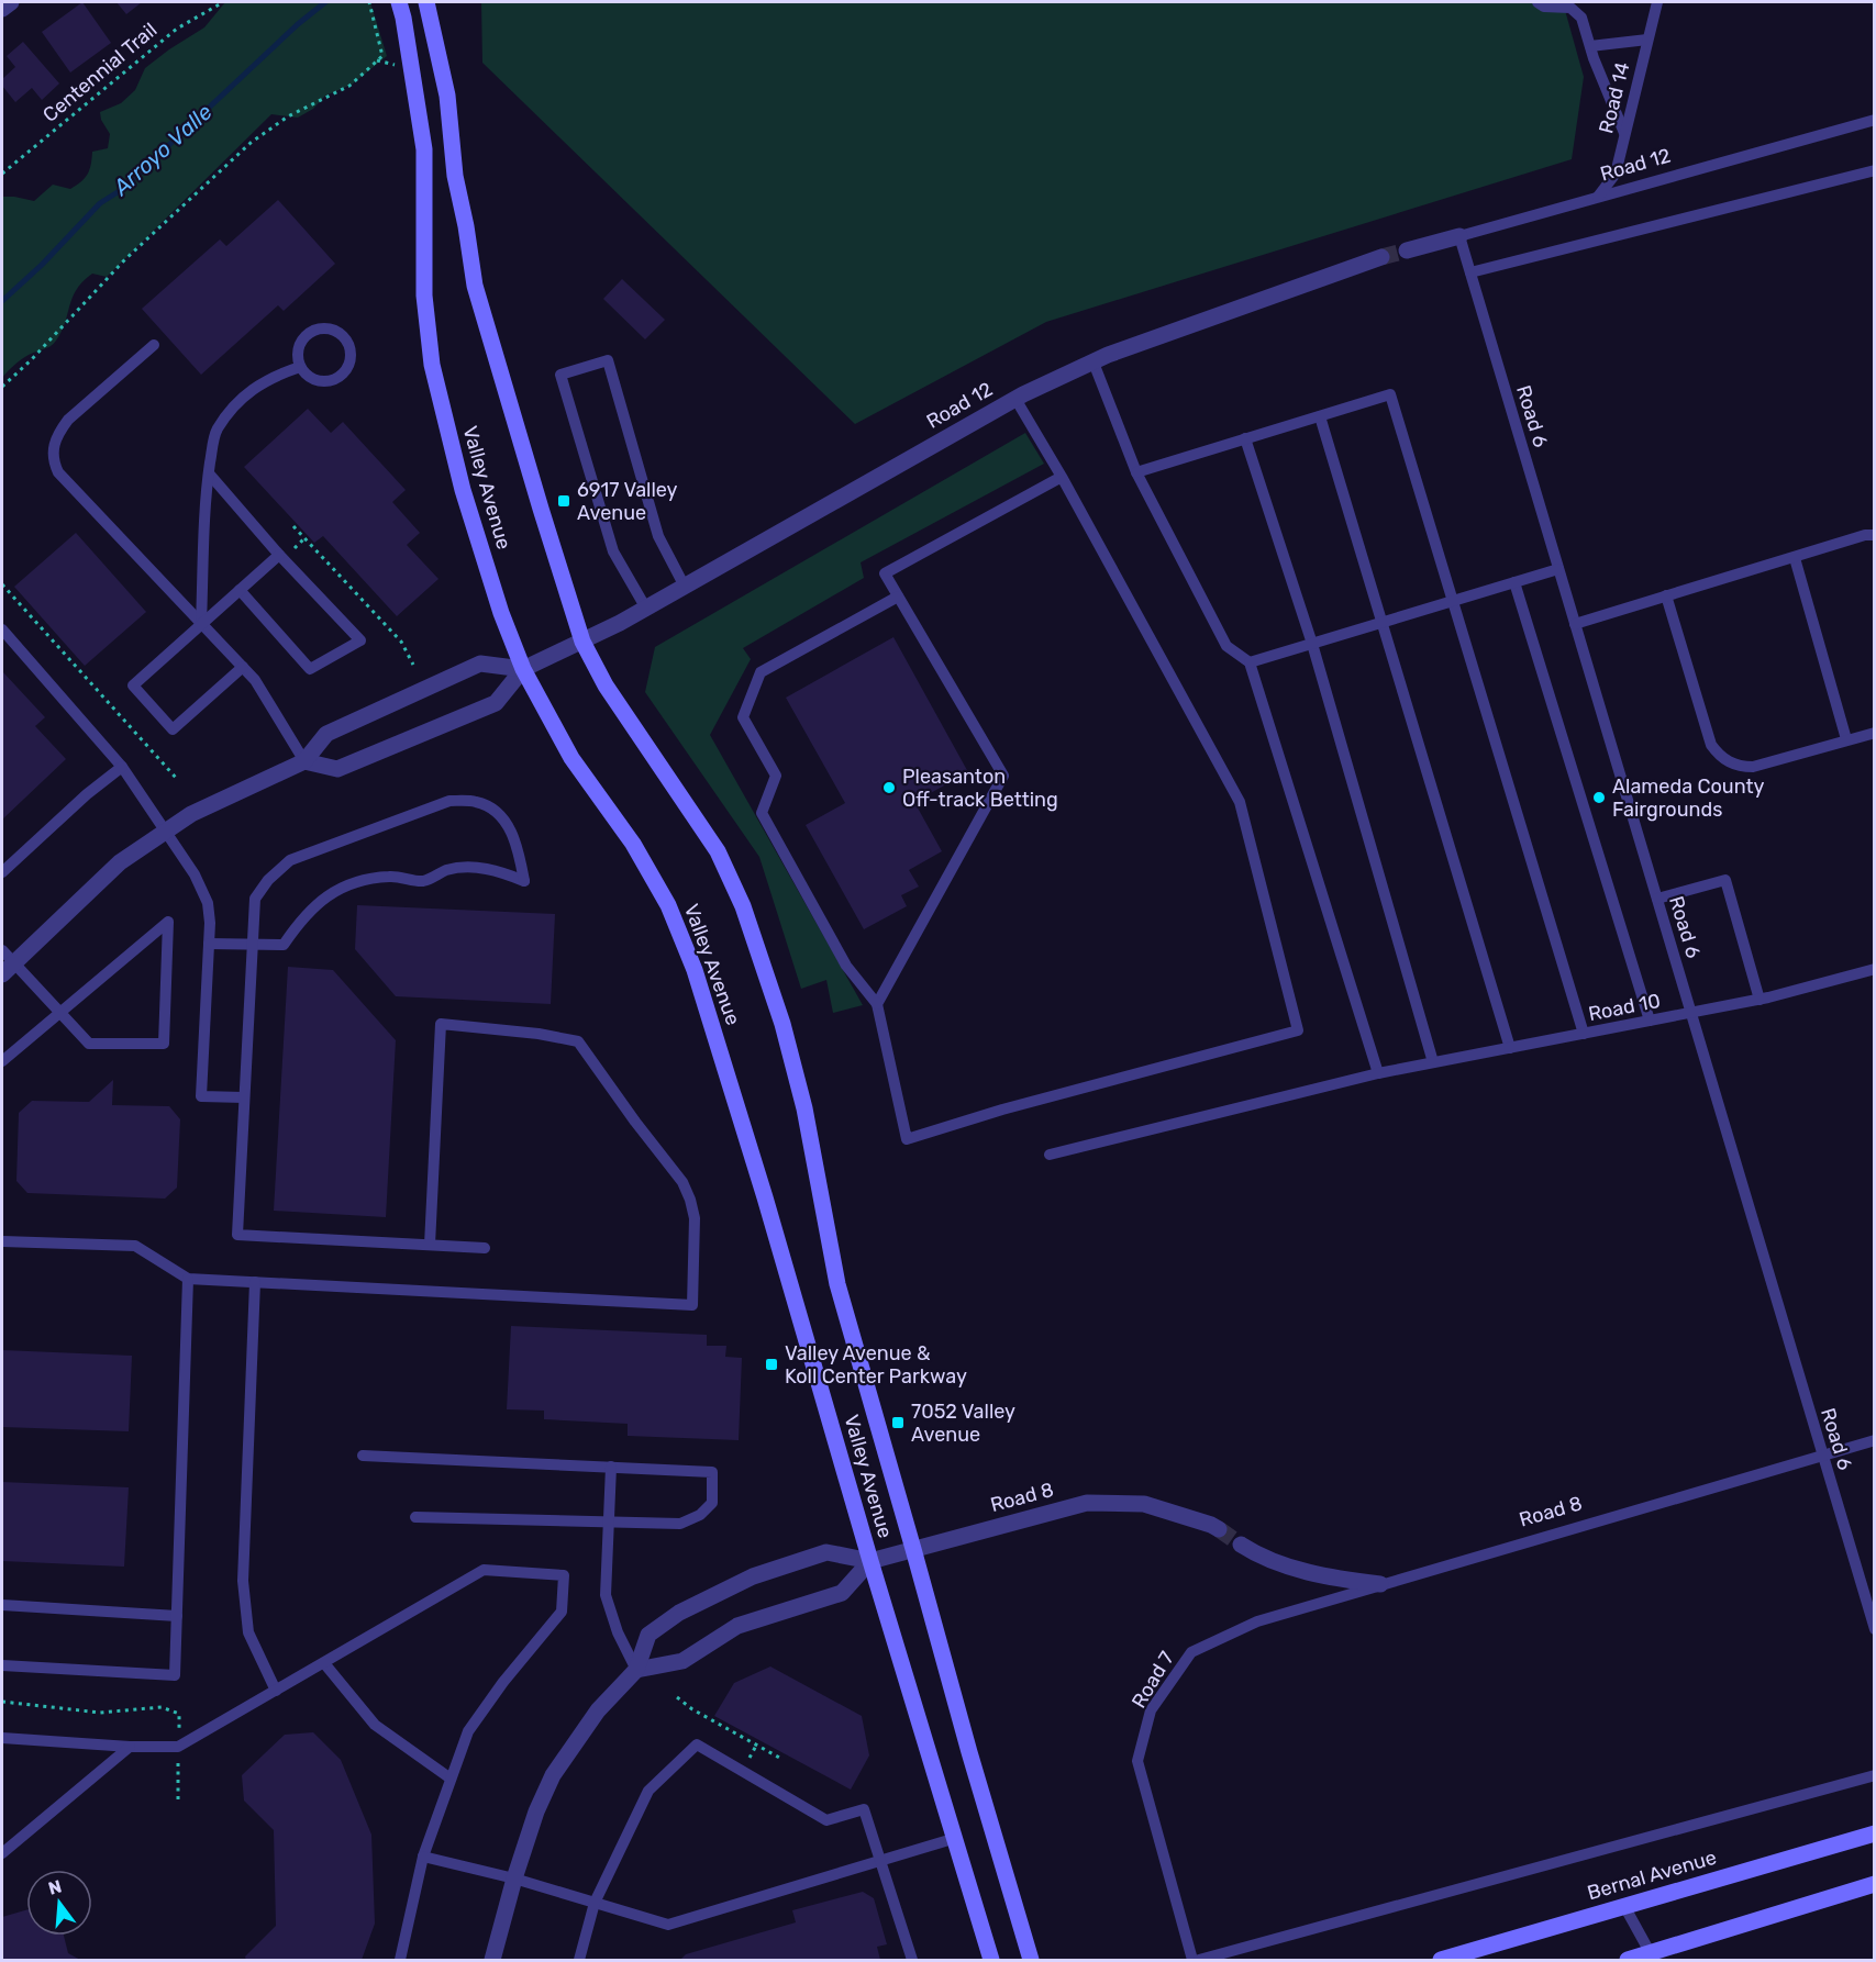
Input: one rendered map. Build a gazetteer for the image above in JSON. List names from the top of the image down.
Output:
{
  "streets": {
    "main road": ["Valley Avenue", "Bernal Avenue"],
    "street": ["Road 12", "Road 8"],
    "lane": [
      "Road 14",
      "Road 6",
      "Road 10",
      "Road 7"
    ],
    "path": ["Centennial Trail"]
  },
  "crossings": [
    ["Road 14", "Road 12"],
    ["Road 12", "Road 6"],
    ["Road 12", "Valley Avenue"],
    ["Road 6", "Road 10"],
    ["Road 6", "Road 8"],
    ["Valley Avenue", "Road 8"],
    ["Road 8", "Road 7"]
  ],
  "water": ["Arroyo Valle"],
  "places": {
    "transit": ["6917 Valley Avenue", "Valley Avenue & Koll Center Parkway", "7052 Valley Avenue"],
    "other": ["Pleasanton Off-track Betting", "Alameda County Fairgrounds"]
  },
  "north": "top"
}
